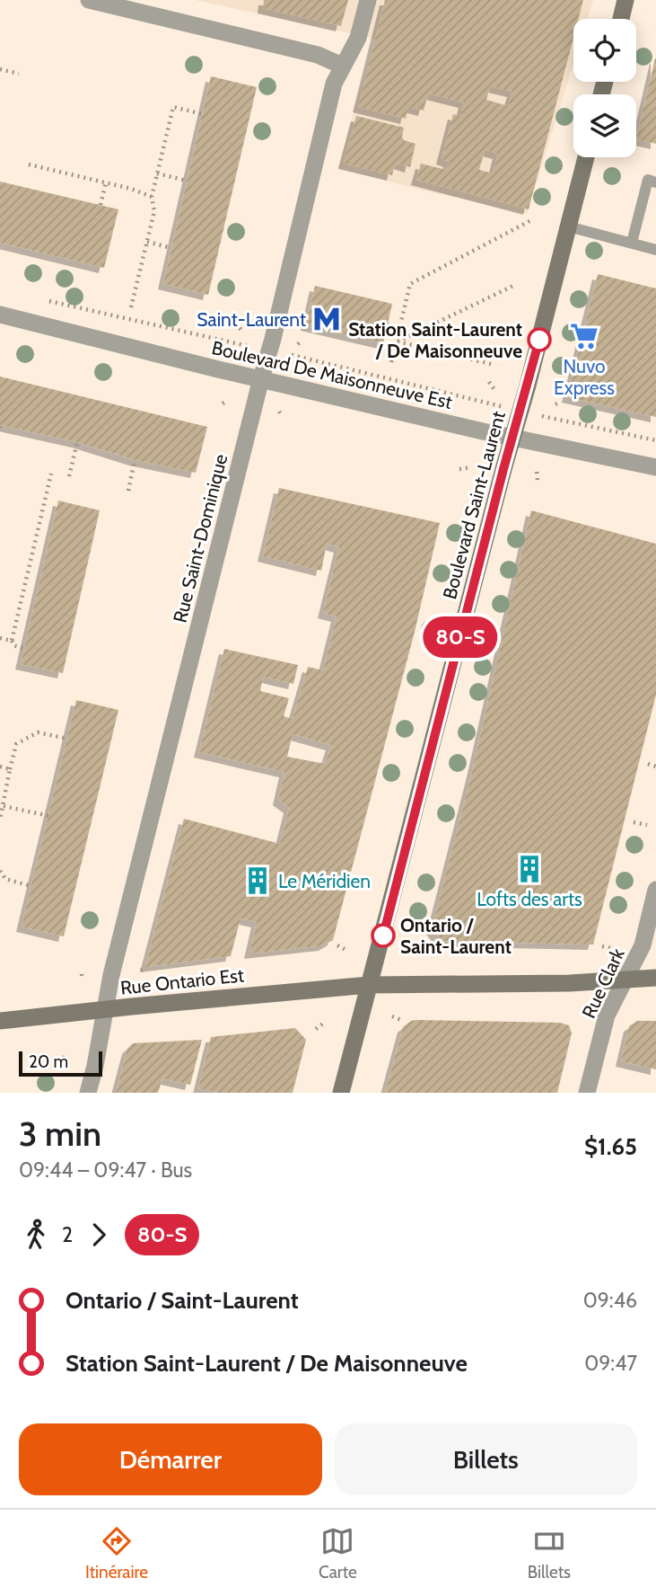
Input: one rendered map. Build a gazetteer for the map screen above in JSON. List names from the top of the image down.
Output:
{
  "streets": {
    "main road": ["Boulevard Saint-Laurent", "Rue Ontario Est"],
    "street": ["Boulevard De Maisonneuve Est", "Rue Saint-Dominique", "Rue Clark"]
  },
  "crossings": [
    ["Boulevard De Maisonneuve Est", "Boulevard Saint-Laurent"],
    ["Boulevard De Maisonneuve Est", "Rue Saint-Dominique"],
    ["Boulevard Saint-Laurent", "Rue Ontario Est"],
    ["Rue Saint-Dominique", "Rue Ontario Est"],
    ["Rue Ontario Est", "Rue Clark"]
  ],
  "places": {
    "metro station": ["Saint-Laurent"],
    "supermarket": ["Nuvo Express"],
    "other": ["Station Saint-Laurent / De Maisonneuve", "Ontario / Saint-Laurent"],
    "building": ["Lofts des arts", "Le Méridien"]
  },
  "lines": ["bus line 80-S"],
  "scale_bar": "20 m",
  "page": {
    "on_map": "80-S",
    "scale": "20 m",
    "heading": ["3 min", "09:44 – 09:47 · Bus", "$1.65"],
    "legs": ["2", "80-S"],
    "list": [
      {
        "name": "Ontario / Saint-Laurent",
        "value": "09:46"
      },
      {
        "name": "Station Saint-Laurent / De Maisonneuve",
        "value": "09:47"
      }
    ],
    "buttons": ["Démarrer", "Billets"],
    "tabs": ["Itinéraire", "Carte", "Billets"]
  }
}
